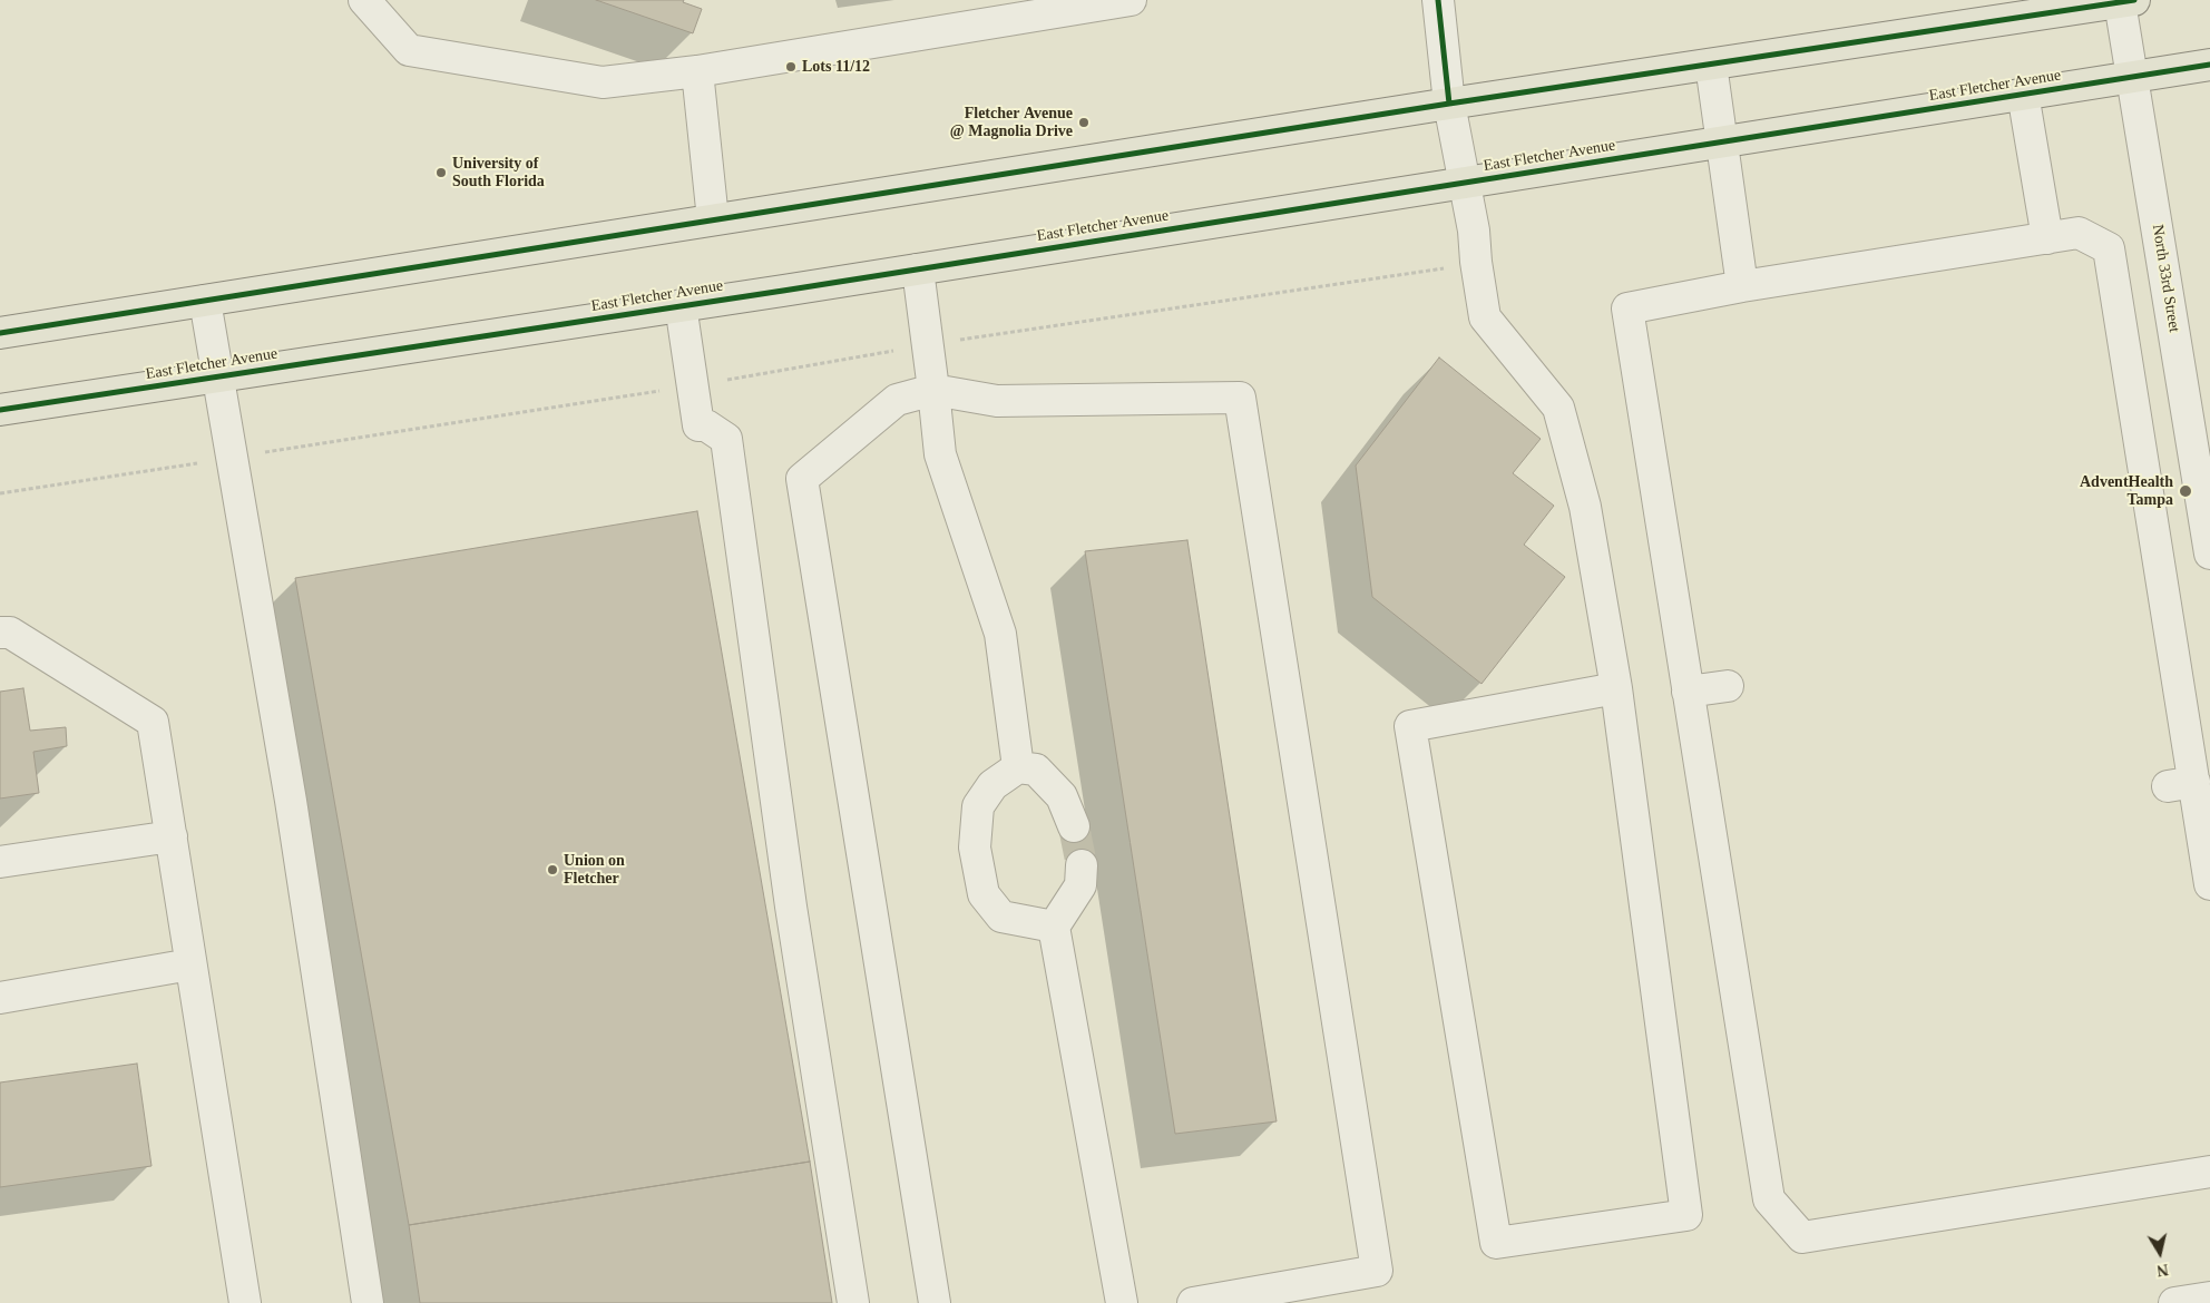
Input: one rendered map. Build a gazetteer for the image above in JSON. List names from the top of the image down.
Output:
{
  "streets": {
    "main road": ["East Fletcher Avenue"],
    "street": ["North 33rd Street"]
  },
  "crossings": [
    ["East Fletcher Avenue", "North 33rd Street"]
  ],
  "places": [
    "Lots 11/12",
    "Fletcher Avenue @ Magnolia Drive",
    "University of South Florida",
    "AdventHealth Tampa",
    "Union on Fletcher"
  ],
  "north": "bottom"
}
